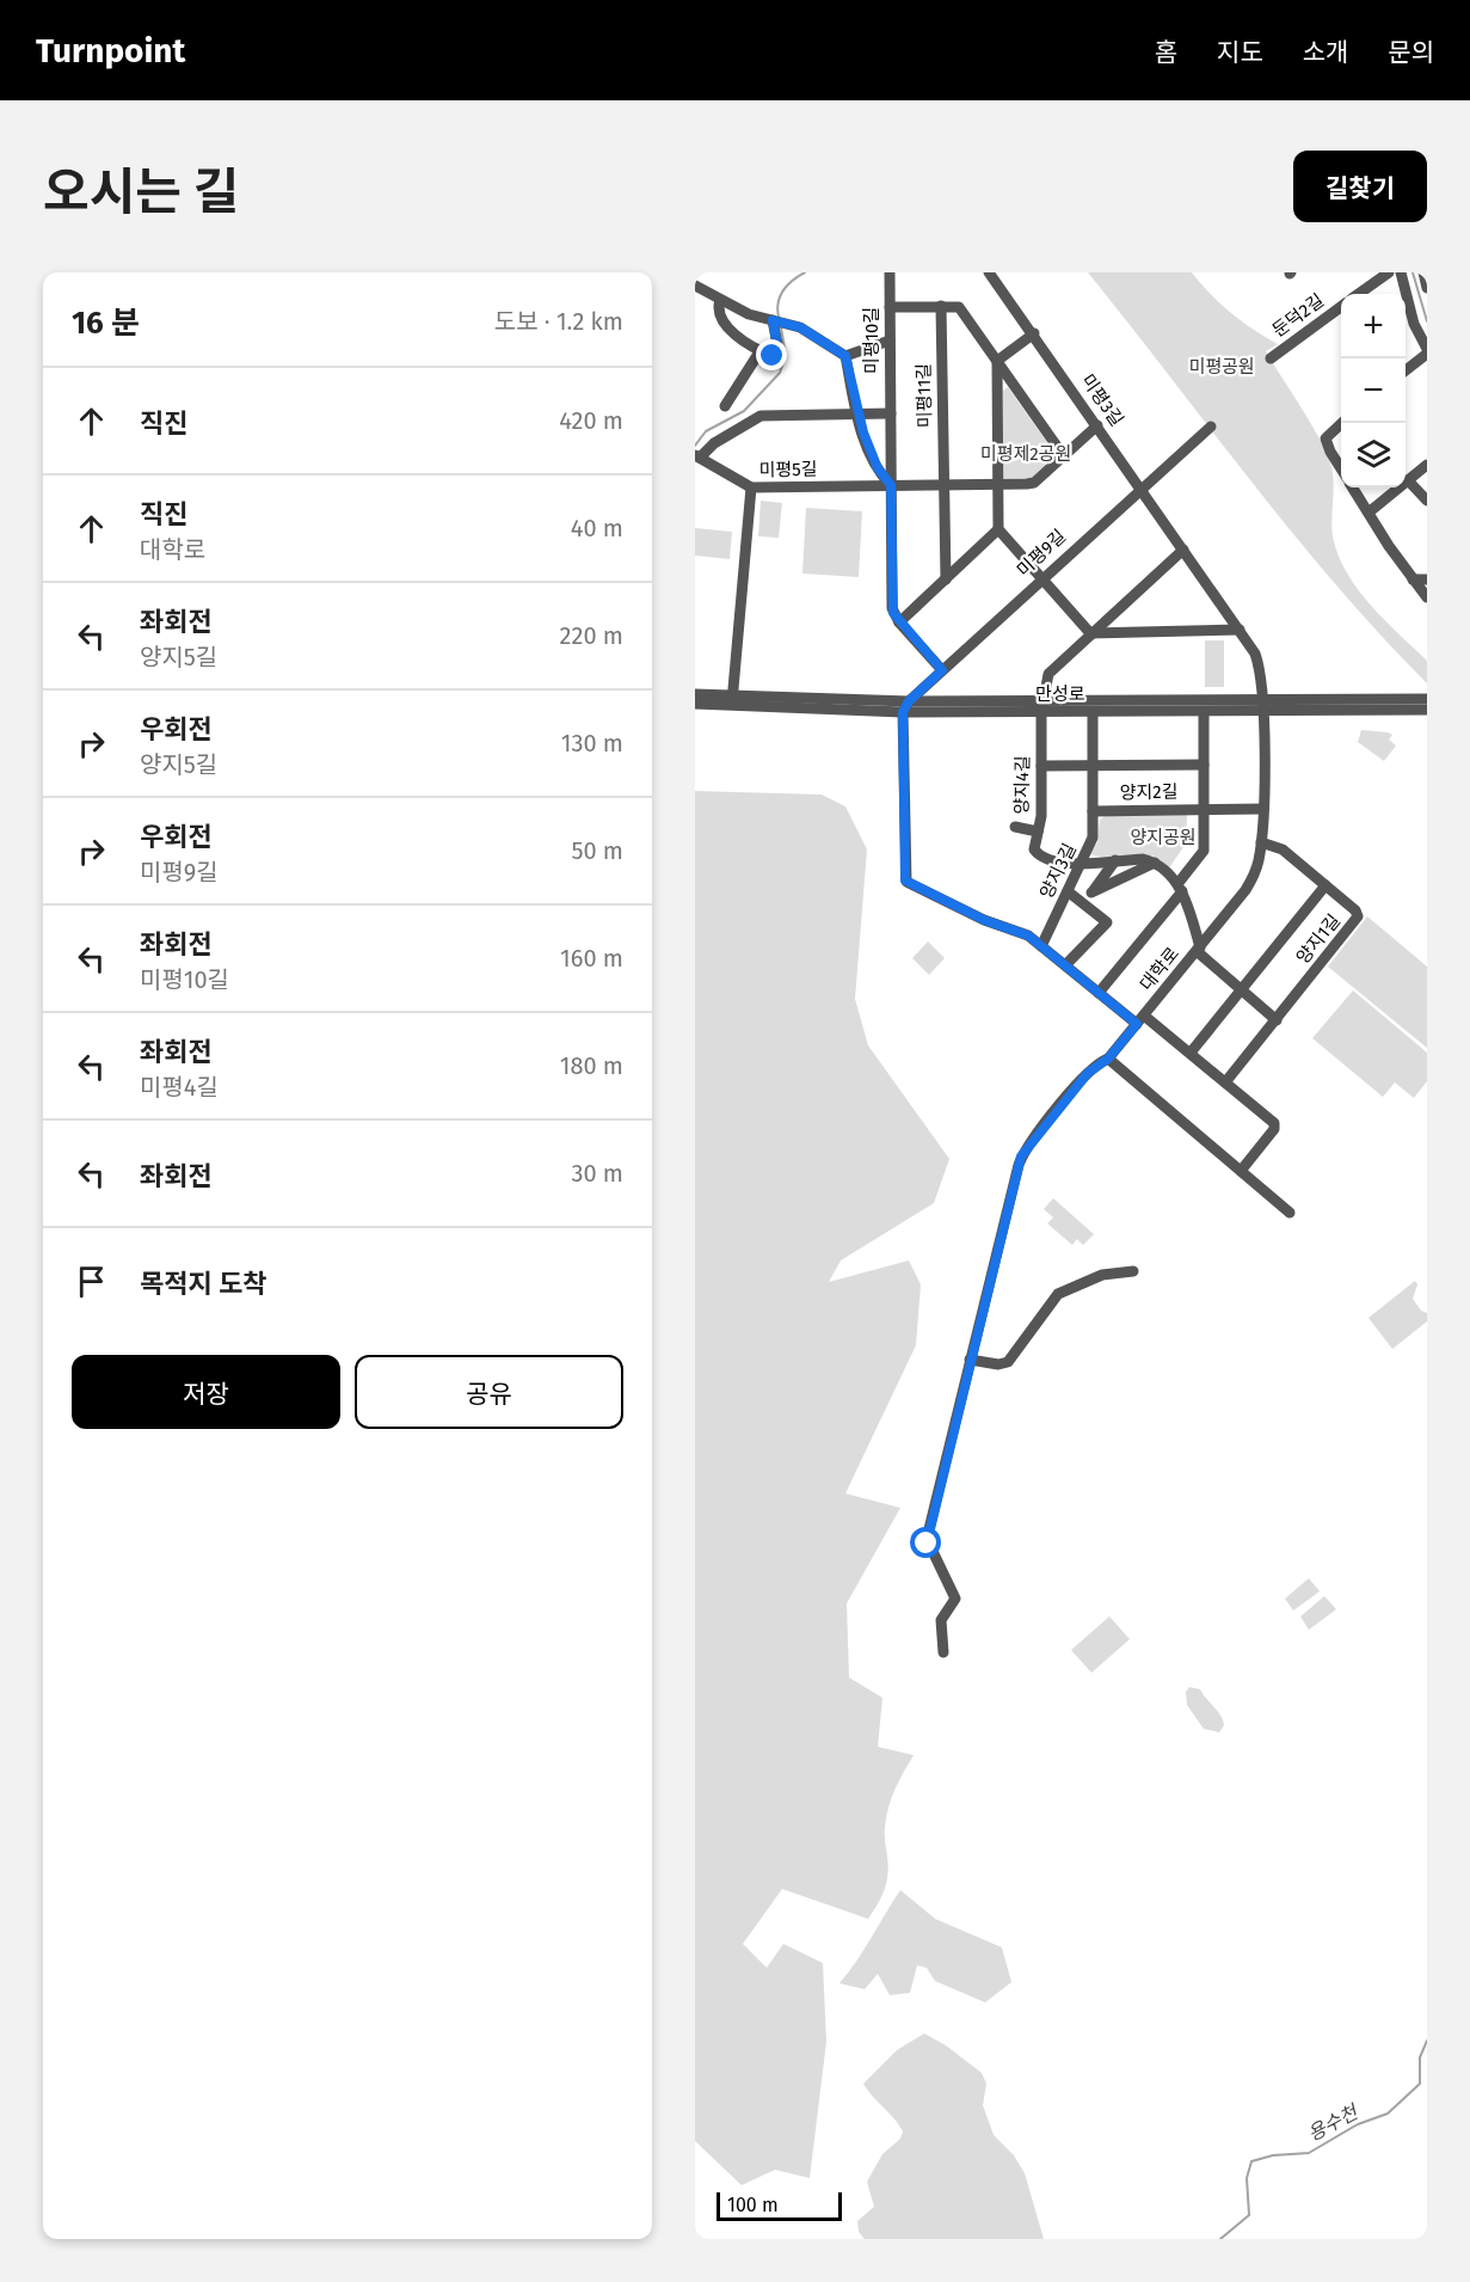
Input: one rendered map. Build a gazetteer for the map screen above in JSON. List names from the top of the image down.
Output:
{
  "streets": {
    "street": [
      "둔덕2길",
      "미평10길",
      "미평11길",
      "미평3길",
      "미평5길",
      "미평9길",
      "만성로",
      "양지4길",
      "양지2길",
      "양지3길",
      "양지1길",
      "대학로"
    ]
  },
  "crossings": [
    ["미평10길", "미평5길"],
    ["미평10길", "미평9길"],
    ["미평11길", "미평5길"],
    ["미평3길", "미평5길"],
    ["미평3길", "미평9길"],
    ["미평3길", "만성로"],
    ["미평3길", "대학로"],
    ["미평9길", "만성로"],
    ["만성로", "양지4길"],
    ["만성로", "양지2길"],
    ["만성로", "양지3길"],
    ["만성로", "대학로"],
    ["양지4길", "양지3길"],
    ["양지2길", "양지3길"],
    ["양지2길", "대학로"],
    ["양지1길", "대학로"]
  ],
  "water": ["용수천"],
  "parks": ["미평공원", "미평제2공원", "양지공원"],
  "scale_bar": "100 m",
  "page": {
    "header": "Turnpoint",
    "nav": [
      "홈",
      "지도",
      "소개",
      "문의"
    ],
    "title": "오시는 길",
    "buttons": [
      "길찾기",
      ["저장", "공유"]
    ],
    "heading": ["16 분", "도보 · 1.2 km"],
    "map_buttons": ["+", "−"],
    "list": [
      ["직진", "420 m"],
      ["직진", "대학로", "40 m"],
      ["좌회전", "양지5길", "220 m"],
      ["우회전", "양지5길", "130 m"],
      ["우회전", "미평9길", "50 m"],
      ["좌회전", "미평10길", "160 m"],
      ["좌회전", "미평4길", "180 m"],
      ["좌회전", "30 m"],
      "목적지 도착"
    ],
    "scale": "100 m"
  }
}
